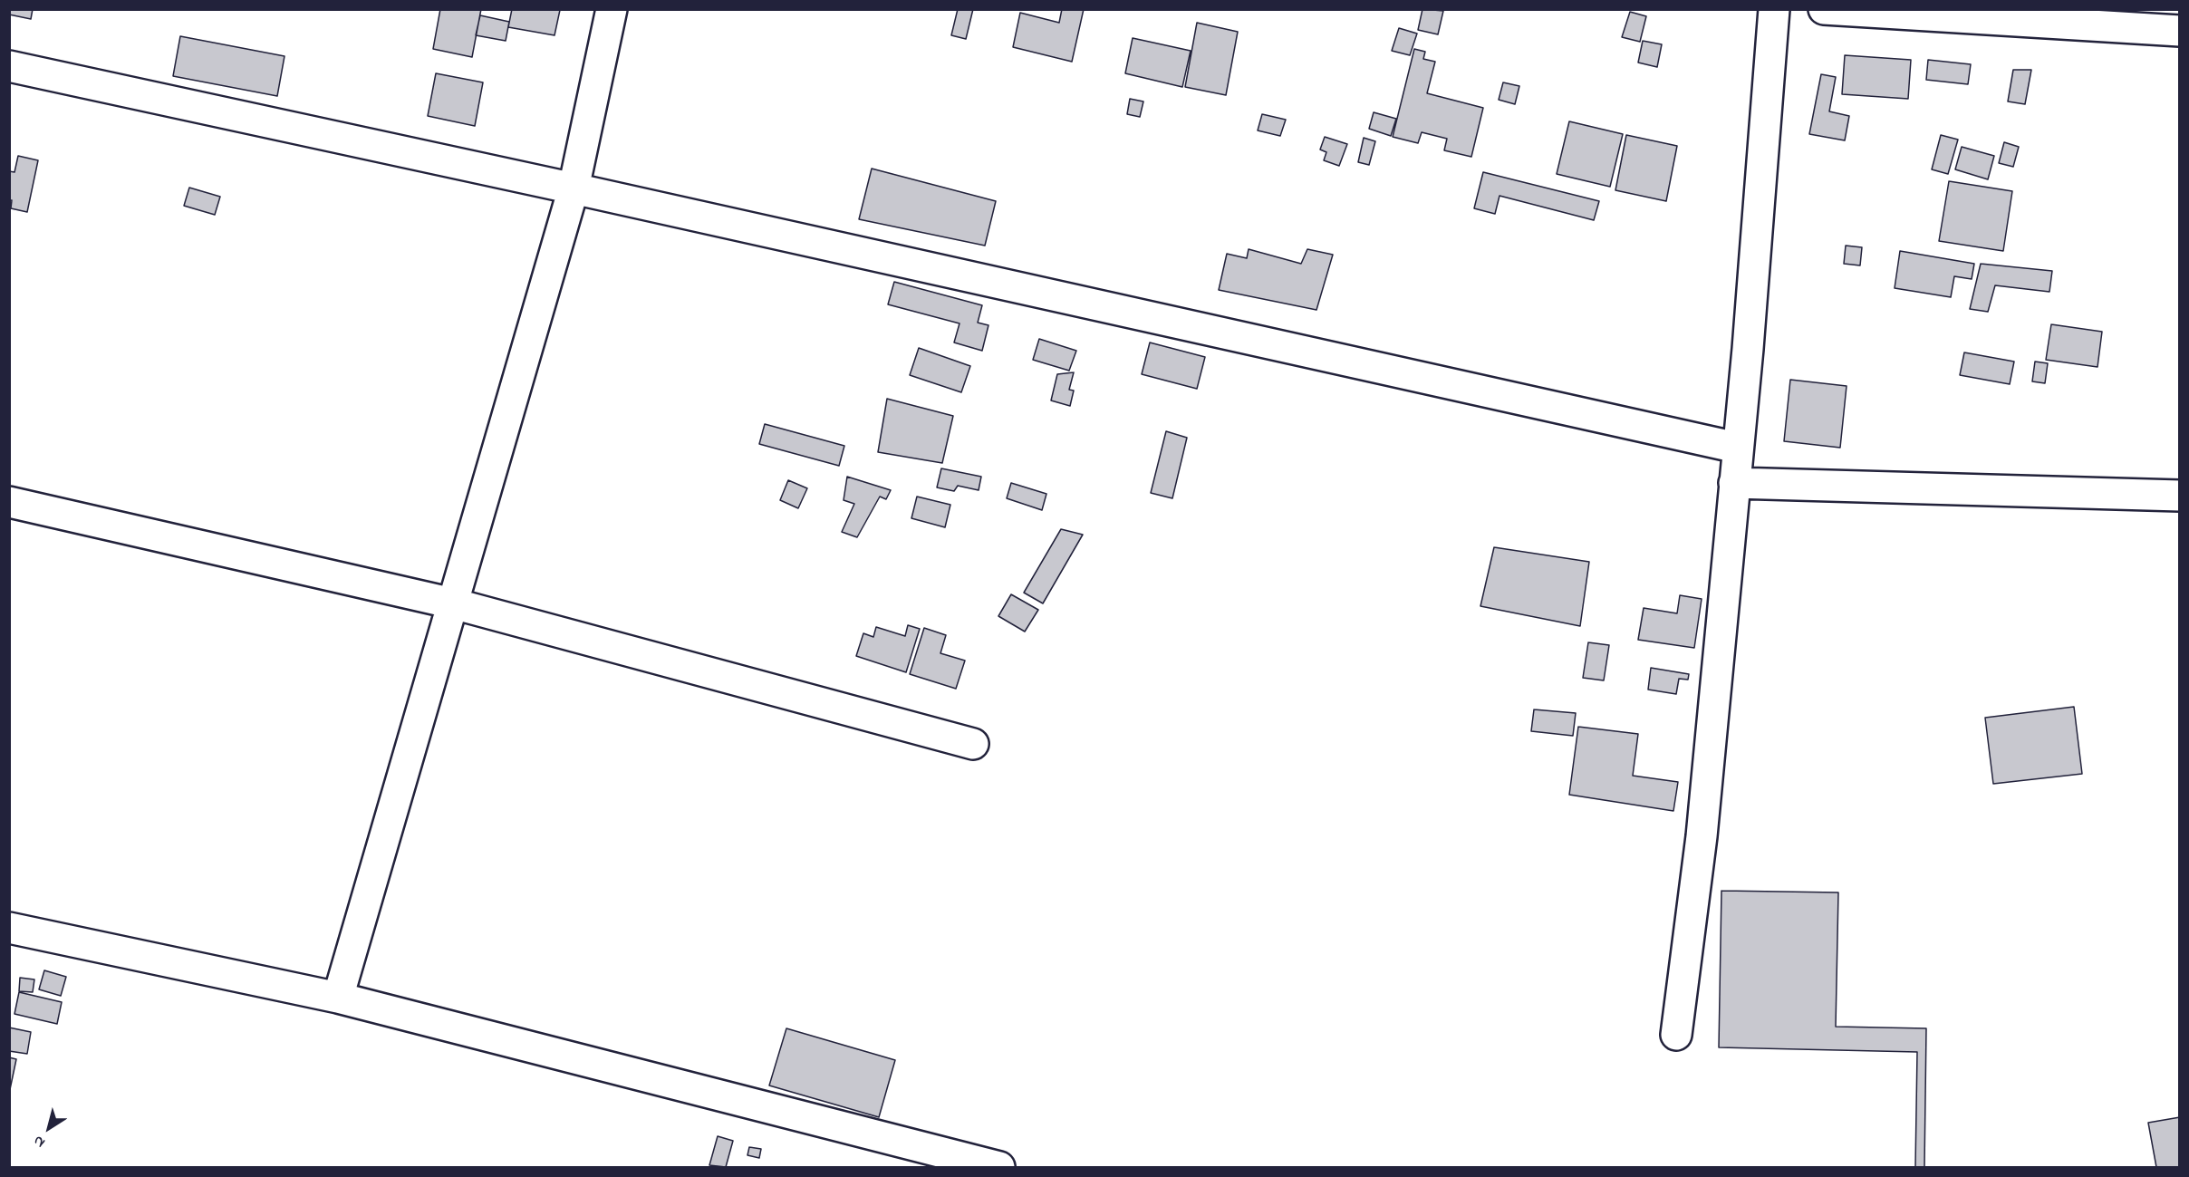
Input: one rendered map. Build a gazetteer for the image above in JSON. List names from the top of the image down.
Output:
{
  "north": "bottom left"
}
